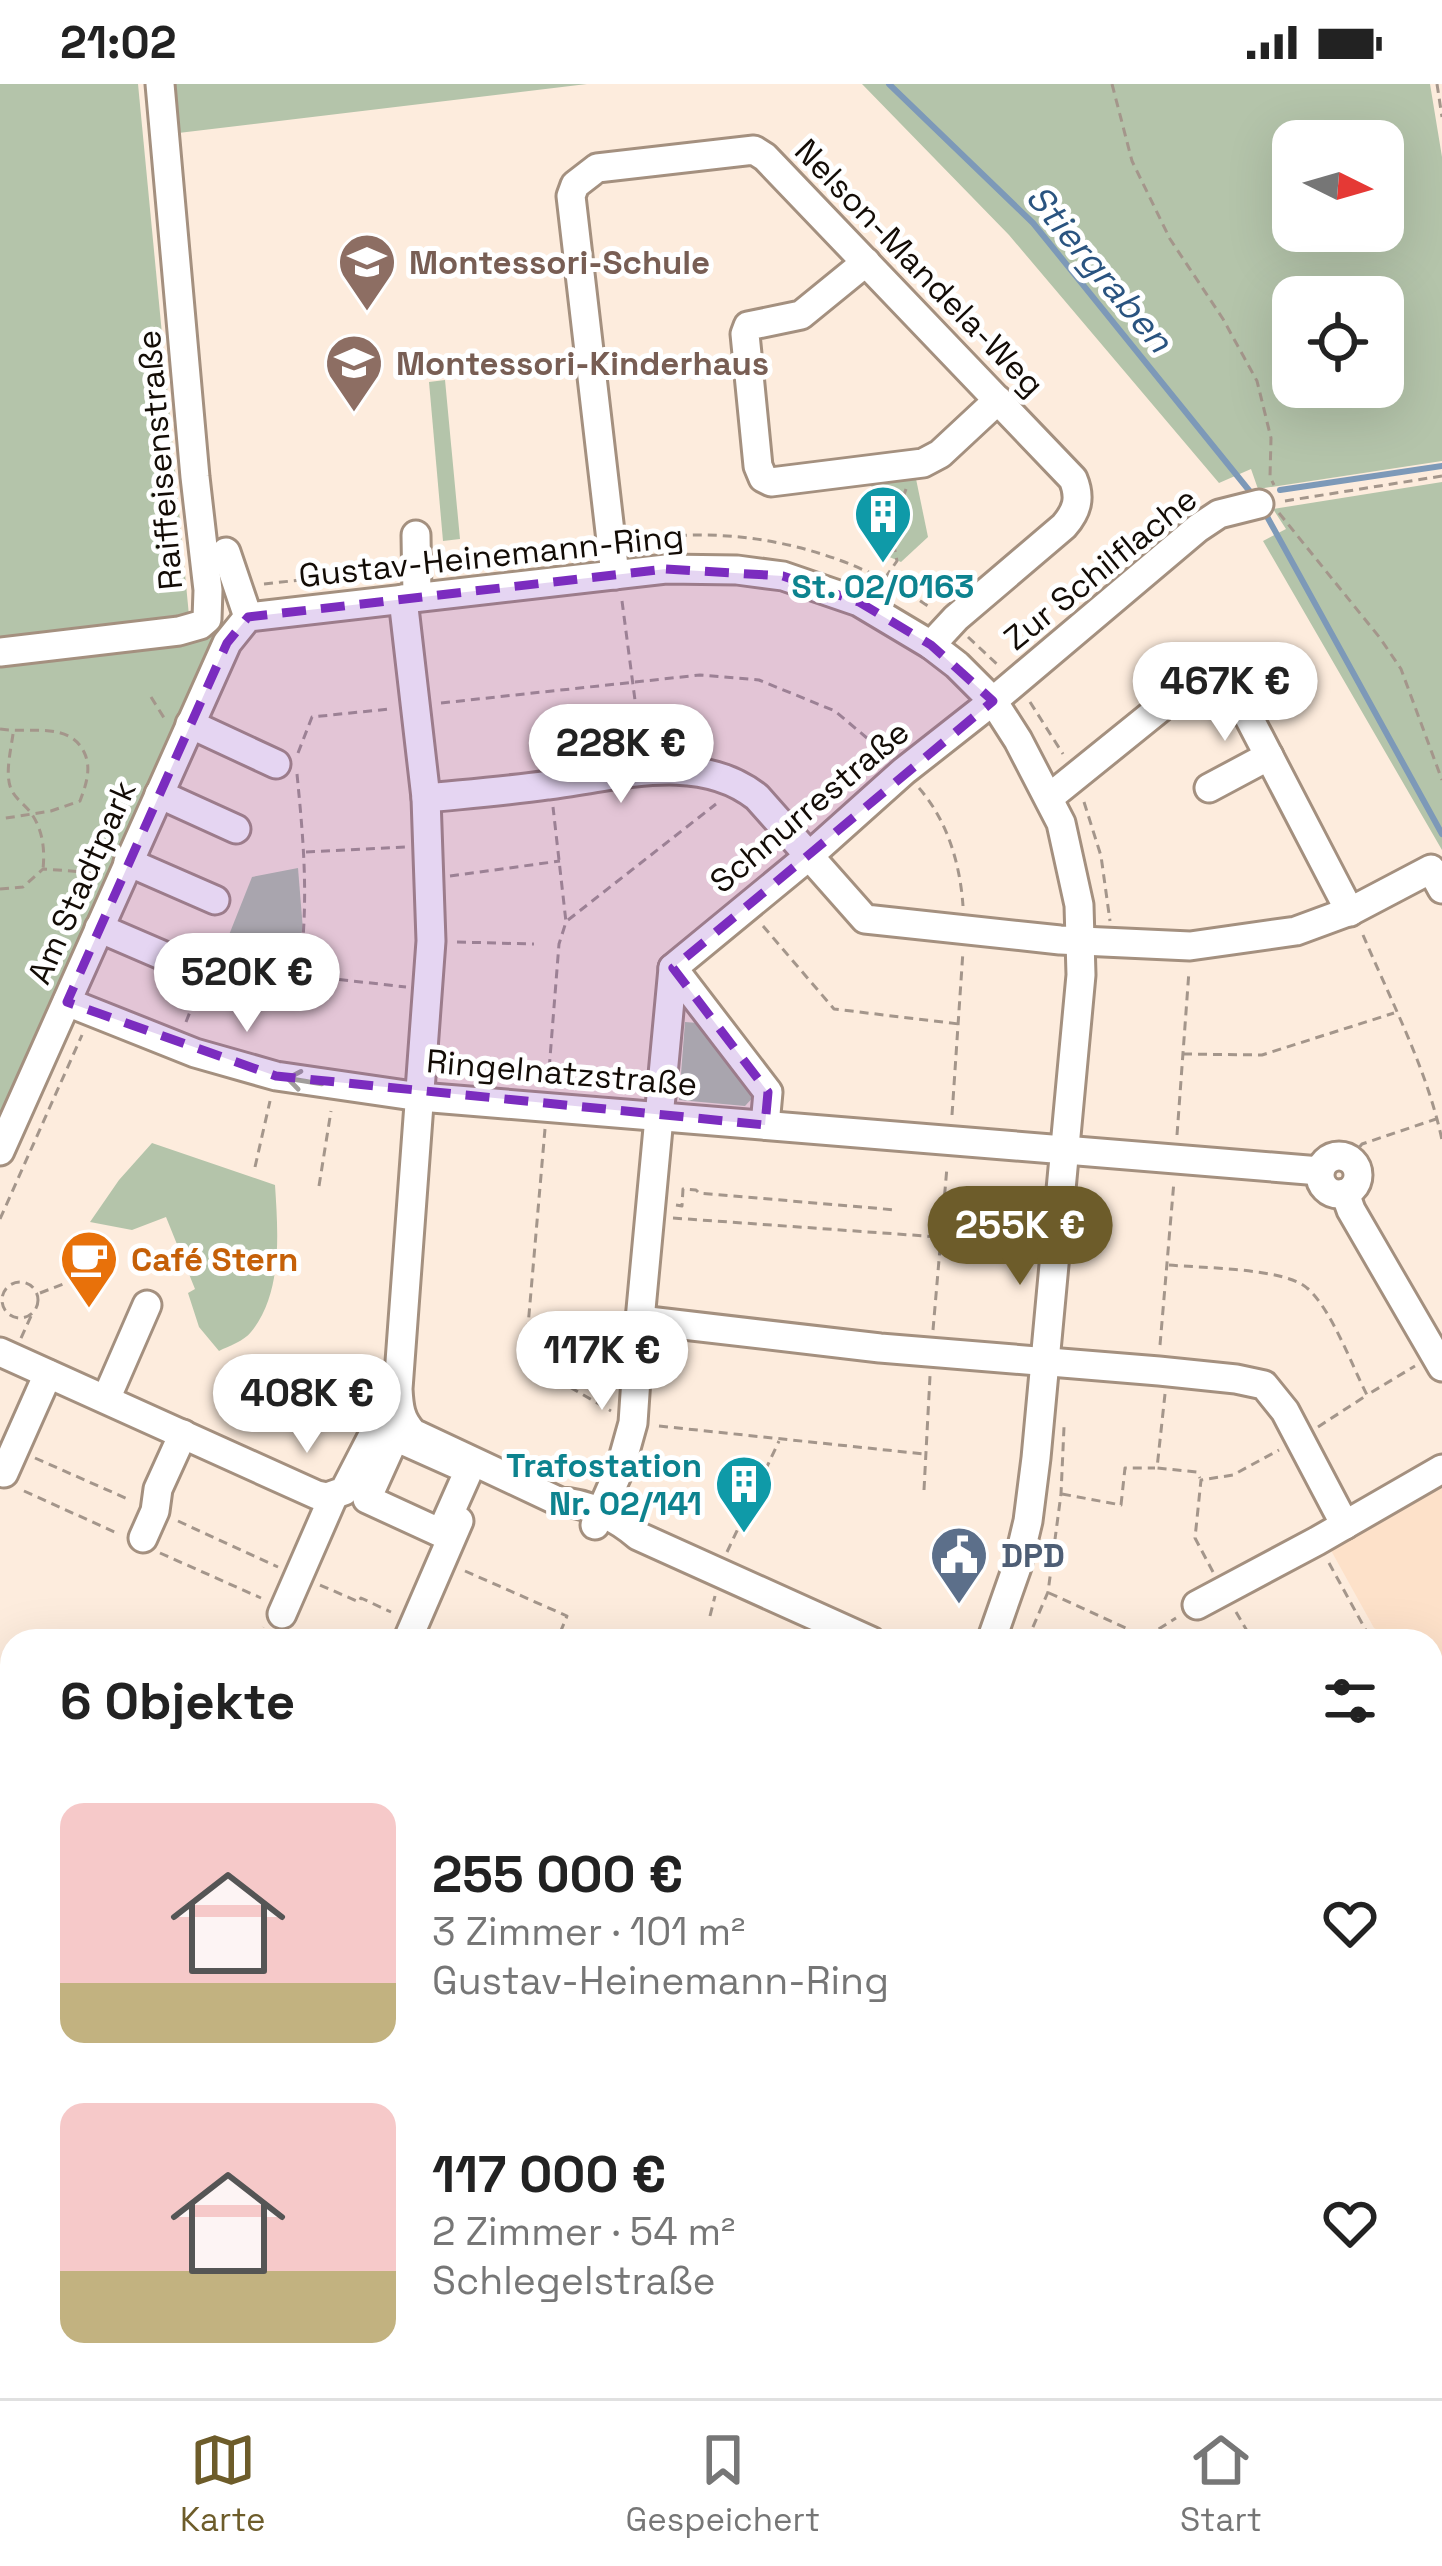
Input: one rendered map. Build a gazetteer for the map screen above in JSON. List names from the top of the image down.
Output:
{
  "streets": {
    "street": [
      "Nelson-Mandela-Weg",
      "Raiffeisenstraße",
      "Gustav-Heinemann-Ring",
      "Zur Schilflache",
      "Schnurrestraße",
      "Am Stadtpark",
      "Ringelnatzstraße"
    ]
  },
  "crossings": [
    ["Nelson-Mandela-Weg", "Gustav-Heinemann-Ring"],
    ["Gustav-Heinemann-Ring", "Zur Schilflache"],
    ["Gustav-Heinemann-Ring", "Schnurrestraße"],
    ["Gustav-Heinemann-Ring", "Am Stadtpark"],
    ["Gustav-Heinemann-Ring", "Ringelnatzstraße"],
    ["Zur Schilflache", "Schnurrestraße"],
    ["Am Stadtpark", "Ringelnatzstraße"]
  ],
  "water": ["Stiergraben"],
  "places": {
    "school or university": ["Montessori-Schule", "Montessori-Kinderhaus"],
    "building": ["St. 02/0163", "Trafostation Nr. 02/141"],
    "cafe": ["Café Stern"],
    "public building": ["DPD"]
  },
  "north": "right",
  "page": {
    "status": "21:02",
    "price": [
      "467K €",
      "228K €",
      "520K €",
      "255K €",
      "117K €",
      "408K €"
    ],
    "heading": "6 Objekte",
    "list": [
      {
        "name": "255 000 €",
        "note": "3 Zimmer · 101 m² · Gustav-Heinemann-Ring"
      },
      {
        "name": "117 000 €",
        "note": "2 Zimmer · 54 m² · Schlegelstraße"
      }
    ],
    "tabs": ["Karte", "Gespeichert", "Start"]
  }
}
